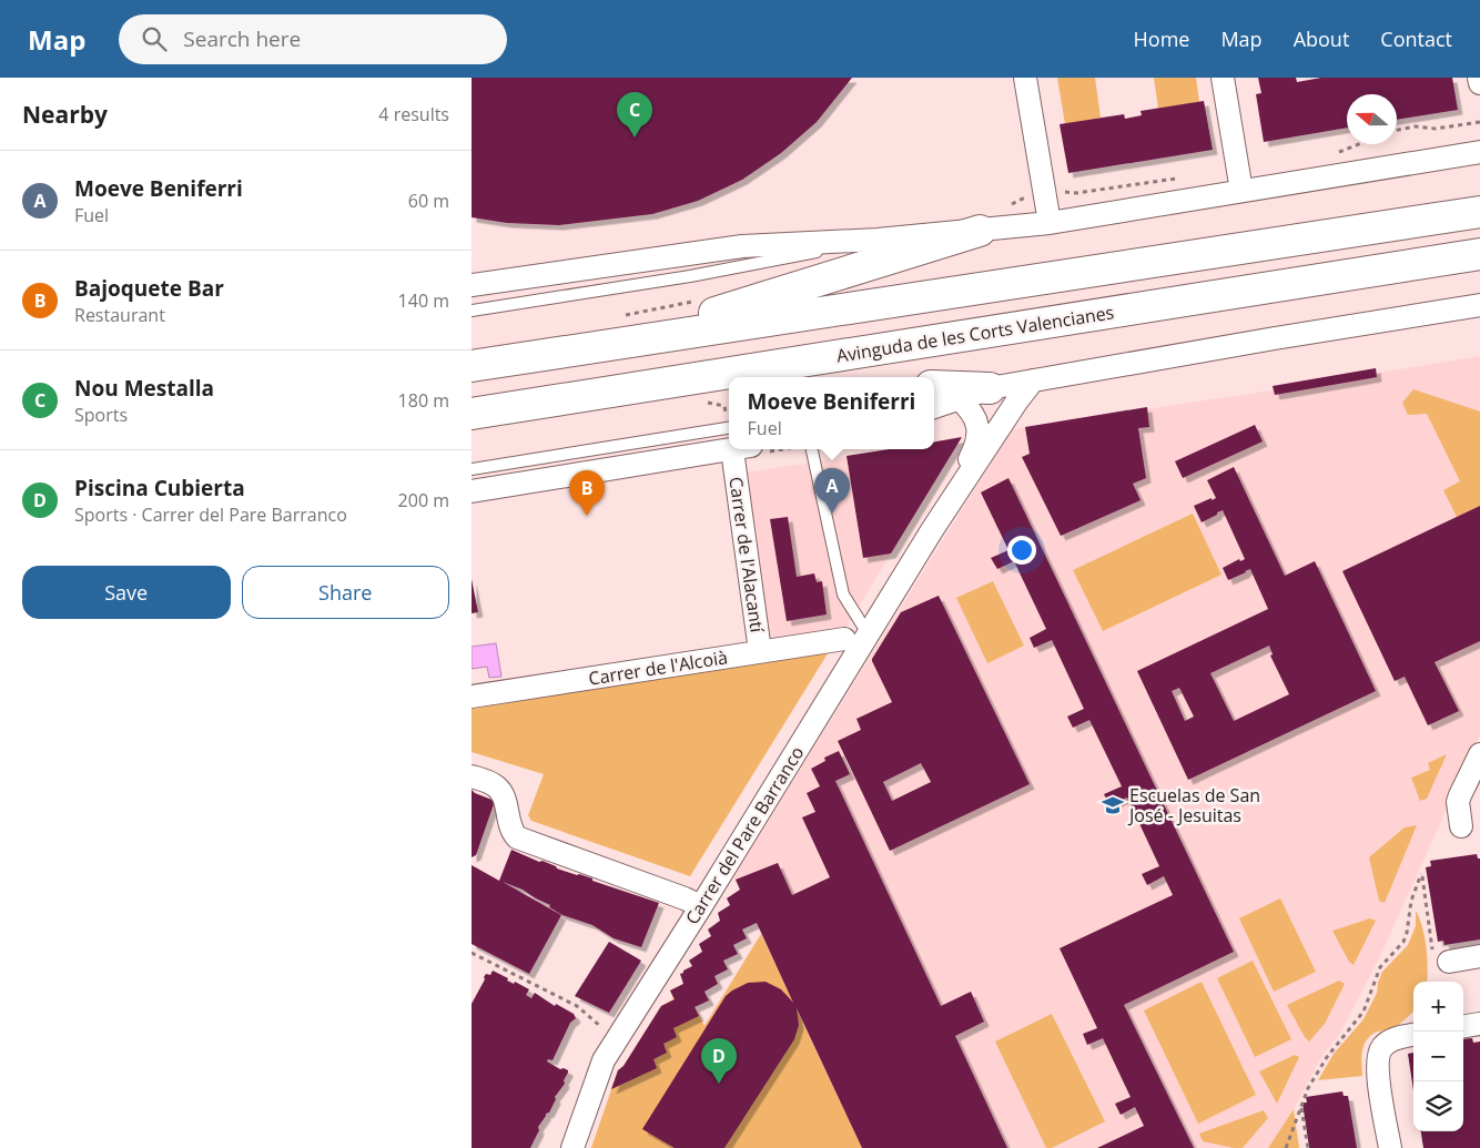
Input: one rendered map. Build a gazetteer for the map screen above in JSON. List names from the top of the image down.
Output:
{
  "streets": {
    "main road": ["Avinguda de les Corts Valencianes"],
    "street": ["Carrer de l'Alacantí", "Carrer de l'Alcoià", "Carrer del Pare Barranco"]
  },
  "crossings": [
    ["Carrer de l'Alacantí", "Carrer de l'Alcoià"]
  ],
  "places": {
    "school or university": ["Escuelas de San José - Jesuitas"]
  },
  "north": "left",
  "page": {
    "header": "Map",
    "search": "Search here",
    "nav": [
      "Home",
      "Map",
      "About",
      "Contact"
    ],
    "heading": ["Nearby", "4 results"],
    "pins": [
      "C",
      "A",
      "B",
      "D"
    ],
    "list": [
      {
        "mark": "A",
        "name": "Moeve Beniferri",
        "note": "Fuel",
        "value": "60 m"
      },
      {
        "mark": "B",
        "name": "Bajoquete Bar",
        "note": "Restaurant",
        "value": "140 m"
      },
      {
        "mark": "C",
        "name": "Nou Mestalla",
        "note": "Sports",
        "value": "180 m"
      },
      {
        "mark": "D",
        "name": "Piscina Cubierta",
        "note": "Sports · Carrer del Pare Barranco",
        "value": "200 m"
      }
    ],
    "popup": ["Moeve Beniferri", "Fuel"],
    "buttons": ["Save", "Share"],
    "map_buttons": ["+", "−"]
  }
}
